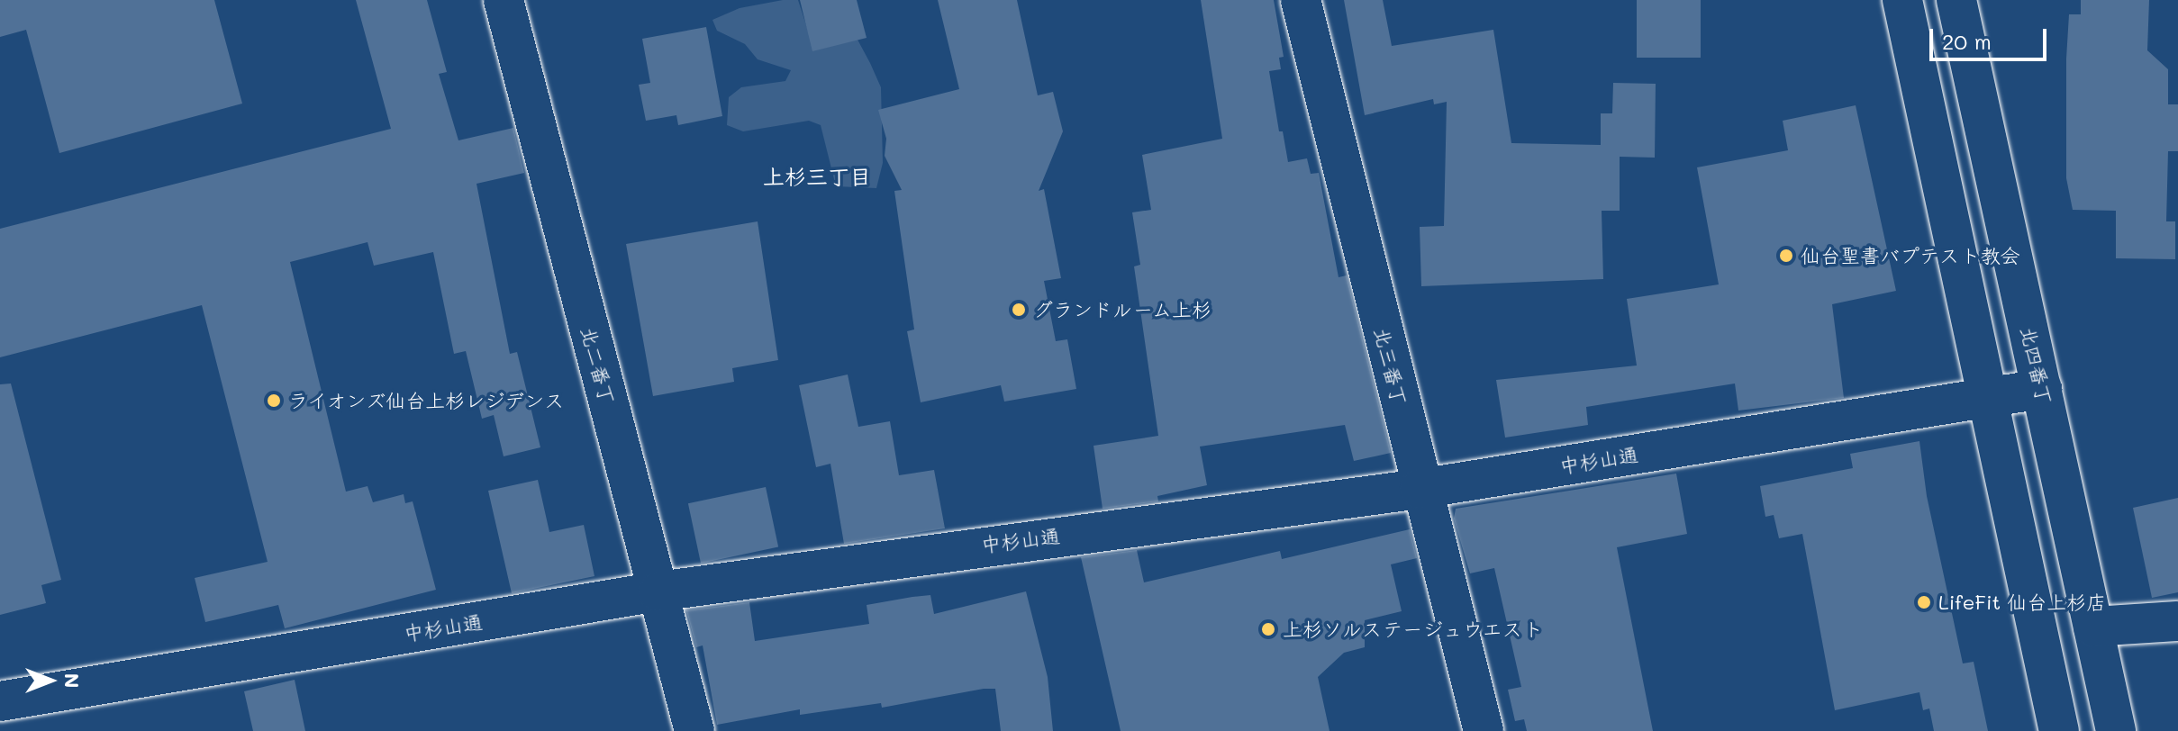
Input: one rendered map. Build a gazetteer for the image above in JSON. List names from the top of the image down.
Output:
{
  "streets": {
    "street": [
      "北二番丁",
      "北四番丁",
      "北三番丁",
      "中杉山通"
    ]
  },
  "crossings": [
    ["北二番丁", "中杉山通"],
    ["北四番丁", "中杉山通"],
    ["北三番丁", "中杉山通"]
  ],
  "districts": ["上杉三丁目"],
  "places": [
    "仙台聖書バプテスト教会",
    "グランドルーム上杉",
    "ライオンズ仙台上杉レジデンス",
    "LifeFit 仙台上杉店",
    "上杉ソルステージュウエスト"
  ],
  "scale_bar": "20 m",
  "north": "right"
}
